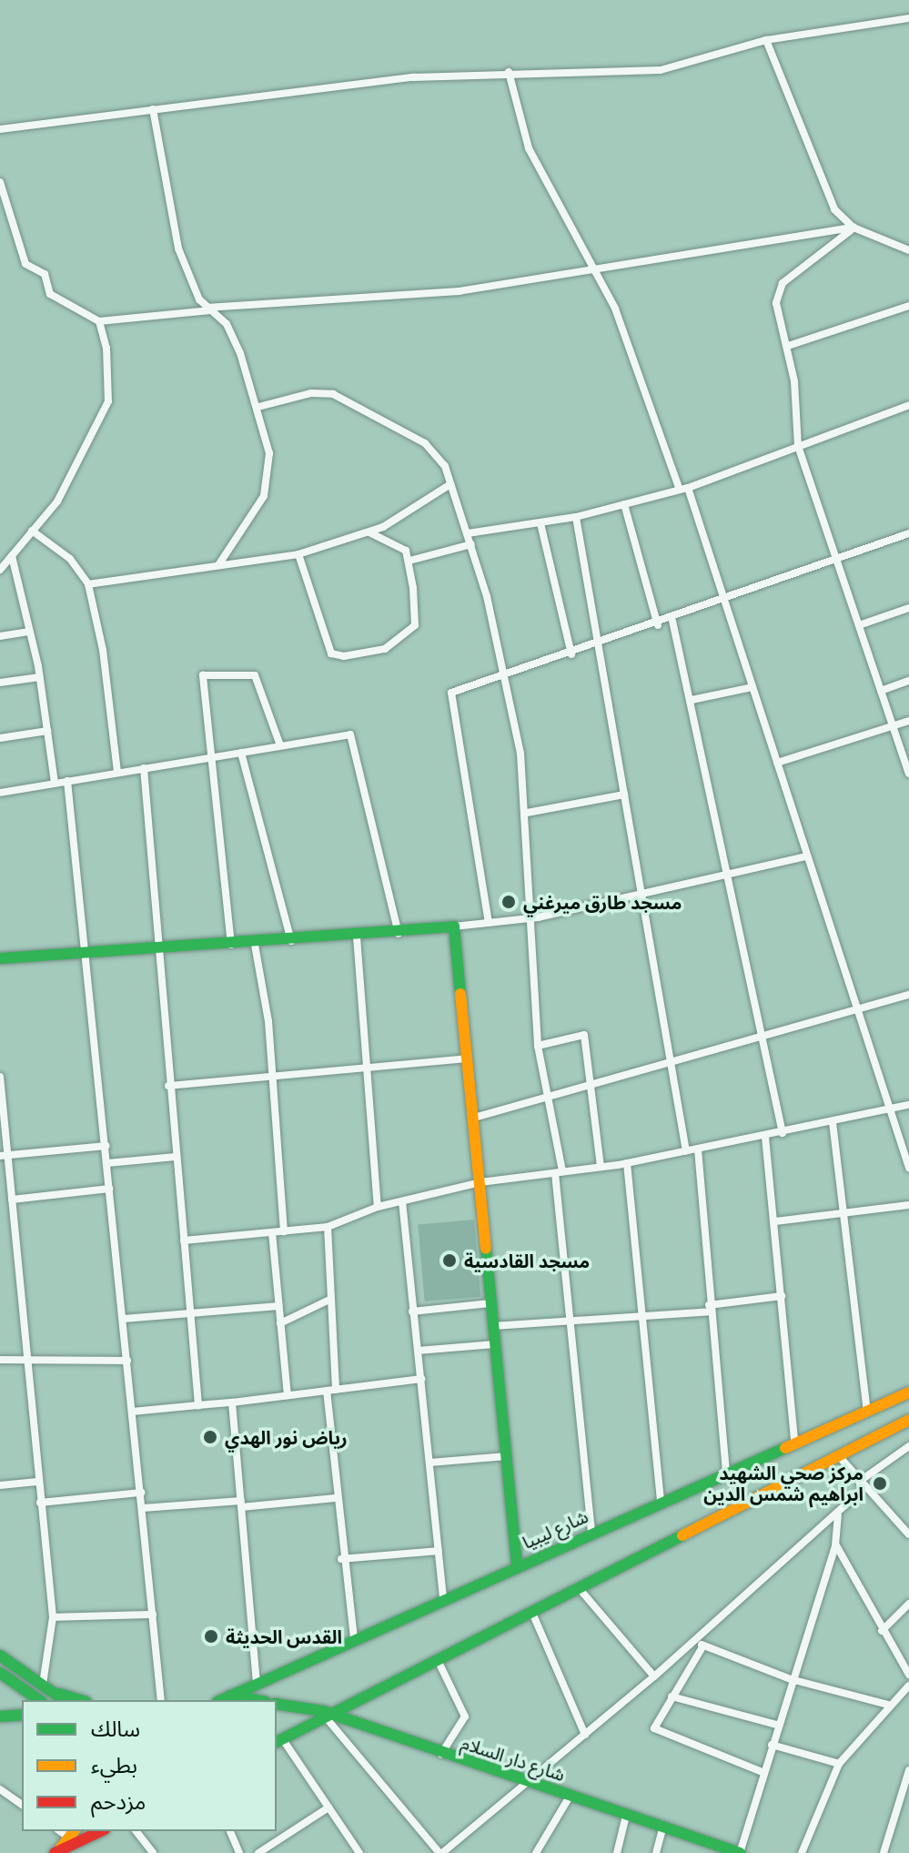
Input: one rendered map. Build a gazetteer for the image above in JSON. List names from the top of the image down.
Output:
{
  "streets": {
    "main road": ["شارع ليبيا", "شارع دار السلام"]
  },
  "places": [
    "مسجد طارق ميرغني",
    "مسجد القادسية",
    "رياض نور الهدي",
    "مركز صحي الشهيد ابراهيم شمس الدين",
    "القدس الحديثة"
  ],
  "legend": ["سالك", "بطيء", "مزدحم"]
}
